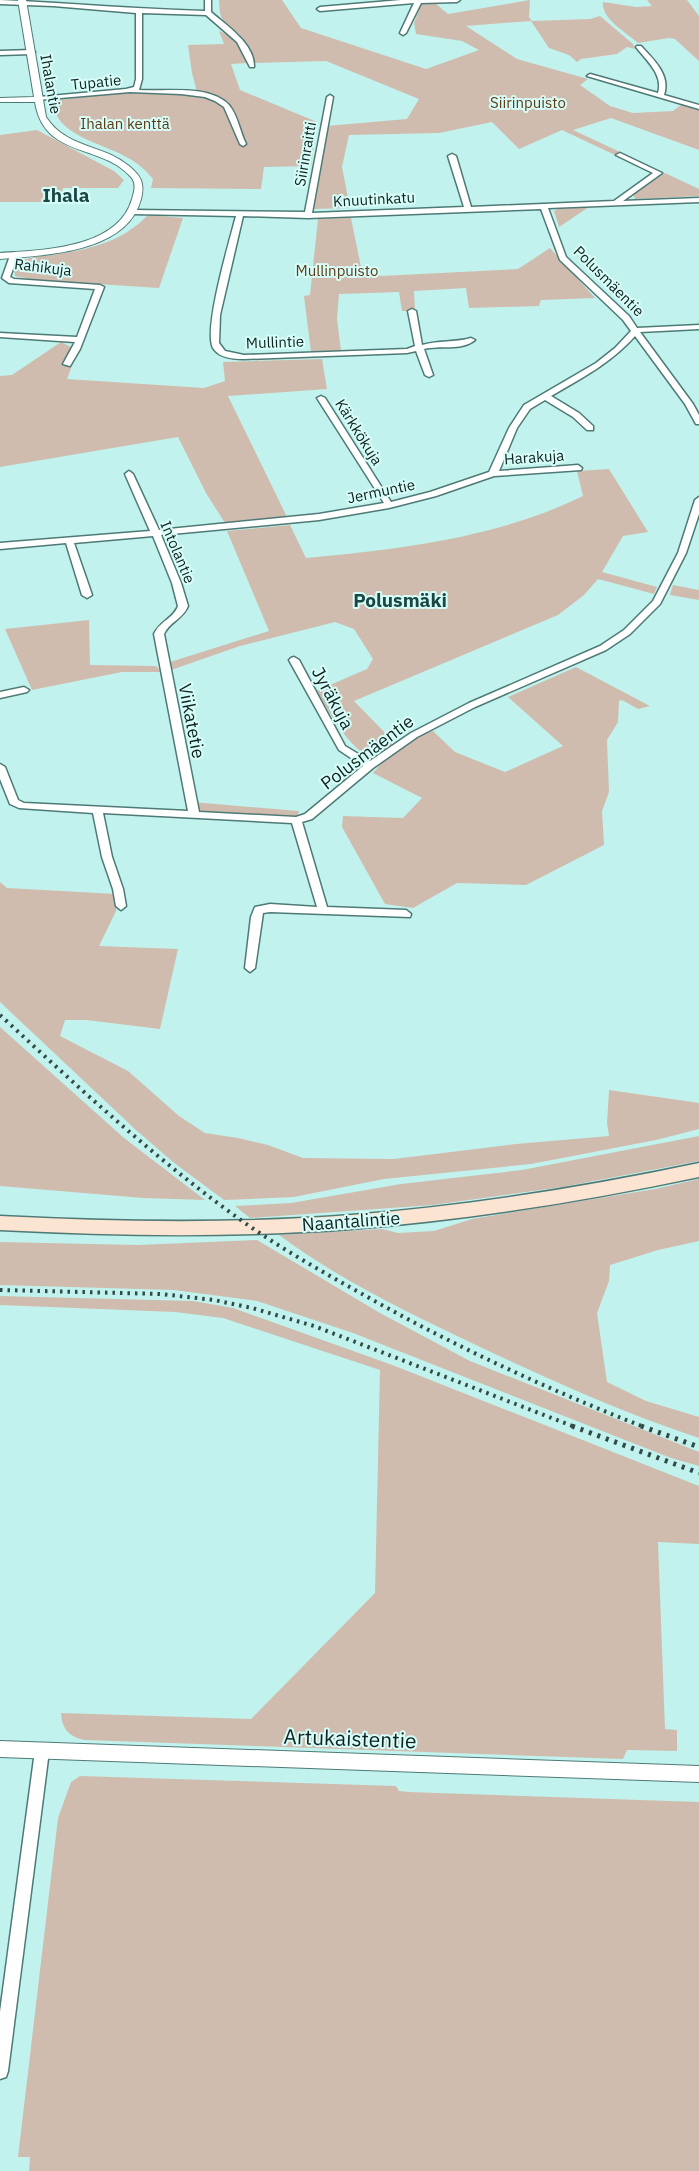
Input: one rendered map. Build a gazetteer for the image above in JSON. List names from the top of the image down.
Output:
{
  "streets": {
    "main road": ["Naantalintie"],
    "street": [
      "Tupatie",
      "Ihalantie",
      "Siirinraitti",
      "Knuutinkatu",
      "Rahikuja",
      "Polusmäentie",
      "Mullintie",
      "Kärkkökuja",
      "Harakuja",
      "Jermuntie",
      "Intolantie",
      "Jyräkuja",
      "Viikatetie",
      "Artukaistentie"
    ]
  },
  "crossings": [
    ["Tupatie", "Ihalantie"],
    ["Ihalantie", "Knuutinkatu"],
    ["Siirinraitti", "Knuutinkatu"],
    ["Knuutinkatu", "Polusmäentie"],
    ["Knuutinkatu", "Mullintie"],
    ["Polusmäentie", "Jyräkuja"],
    ["Polusmäentie", "Viikatetie"],
    ["Kärkkökuja", "Jermuntie"],
    ["Harakuja", "Jermuntie"],
    ["Jermuntie", "Intolantie"],
    ["Intolantie", "Viikatetie"]
  ],
  "districts": ["Ihala", "Polusmäki"],
  "parks": ["Siirinpuisto", "Ihalan kenttä", "Mullinpuisto"]
}
